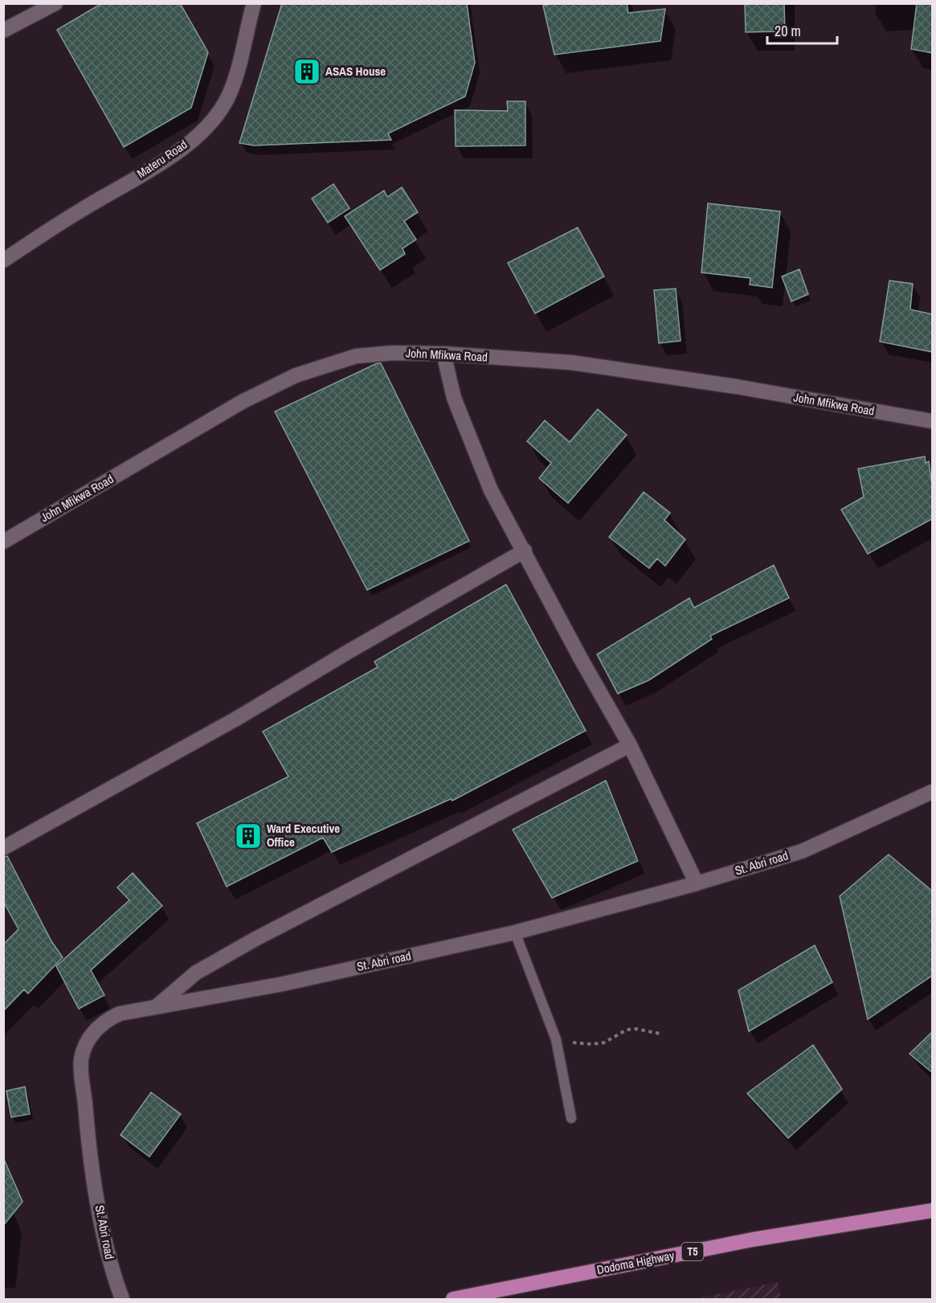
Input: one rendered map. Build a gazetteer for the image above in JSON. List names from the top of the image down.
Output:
{
  "streets": {
    "highway": ["T5", "Dodoma Highway"],
    "street": ["Materu Road", "John Mfikwa Road", "St. Abri road"]
  },
  "places": {
    "building": ["ASAS House", "Ward Executive Office"]
  },
  "scale_bar": "20 m"
}
